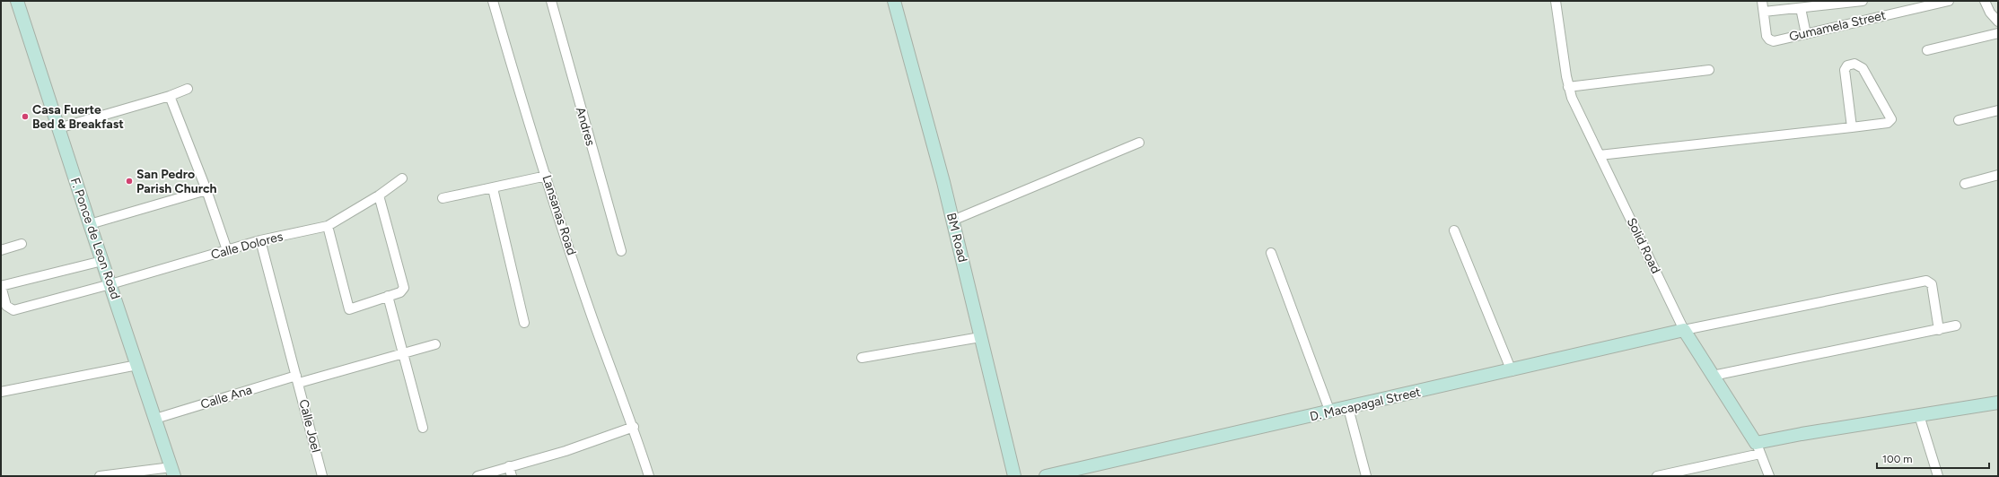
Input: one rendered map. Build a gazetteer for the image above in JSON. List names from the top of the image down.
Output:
{
  "streets": {
    "street": [
      "Gumamela Street",
      "Andres",
      "Lansanas Road",
      "BM Road",
      "F. Ponce de Leon Road",
      "Calle Dolores",
      "Solid Road",
      "Calle Ana",
      "D. Macapagal Street",
      "Calle Joel"
    ]
  },
  "crossings": [
    ["F. Ponce de Leon Road", "Calle Dolores"],
    ["F. Ponce de Leon Road", "Calle Ana"],
    ["Calle Dolores", "Calle Joel"],
    ["Solid Road", "D. Macapagal Street"],
    ["Calle Ana", "Calle Joel"]
  ],
  "places": ["Casa Fuerte Bed & Breakfast", "San Pedro Parish Church"],
  "scale_bar": "100 m"
}
